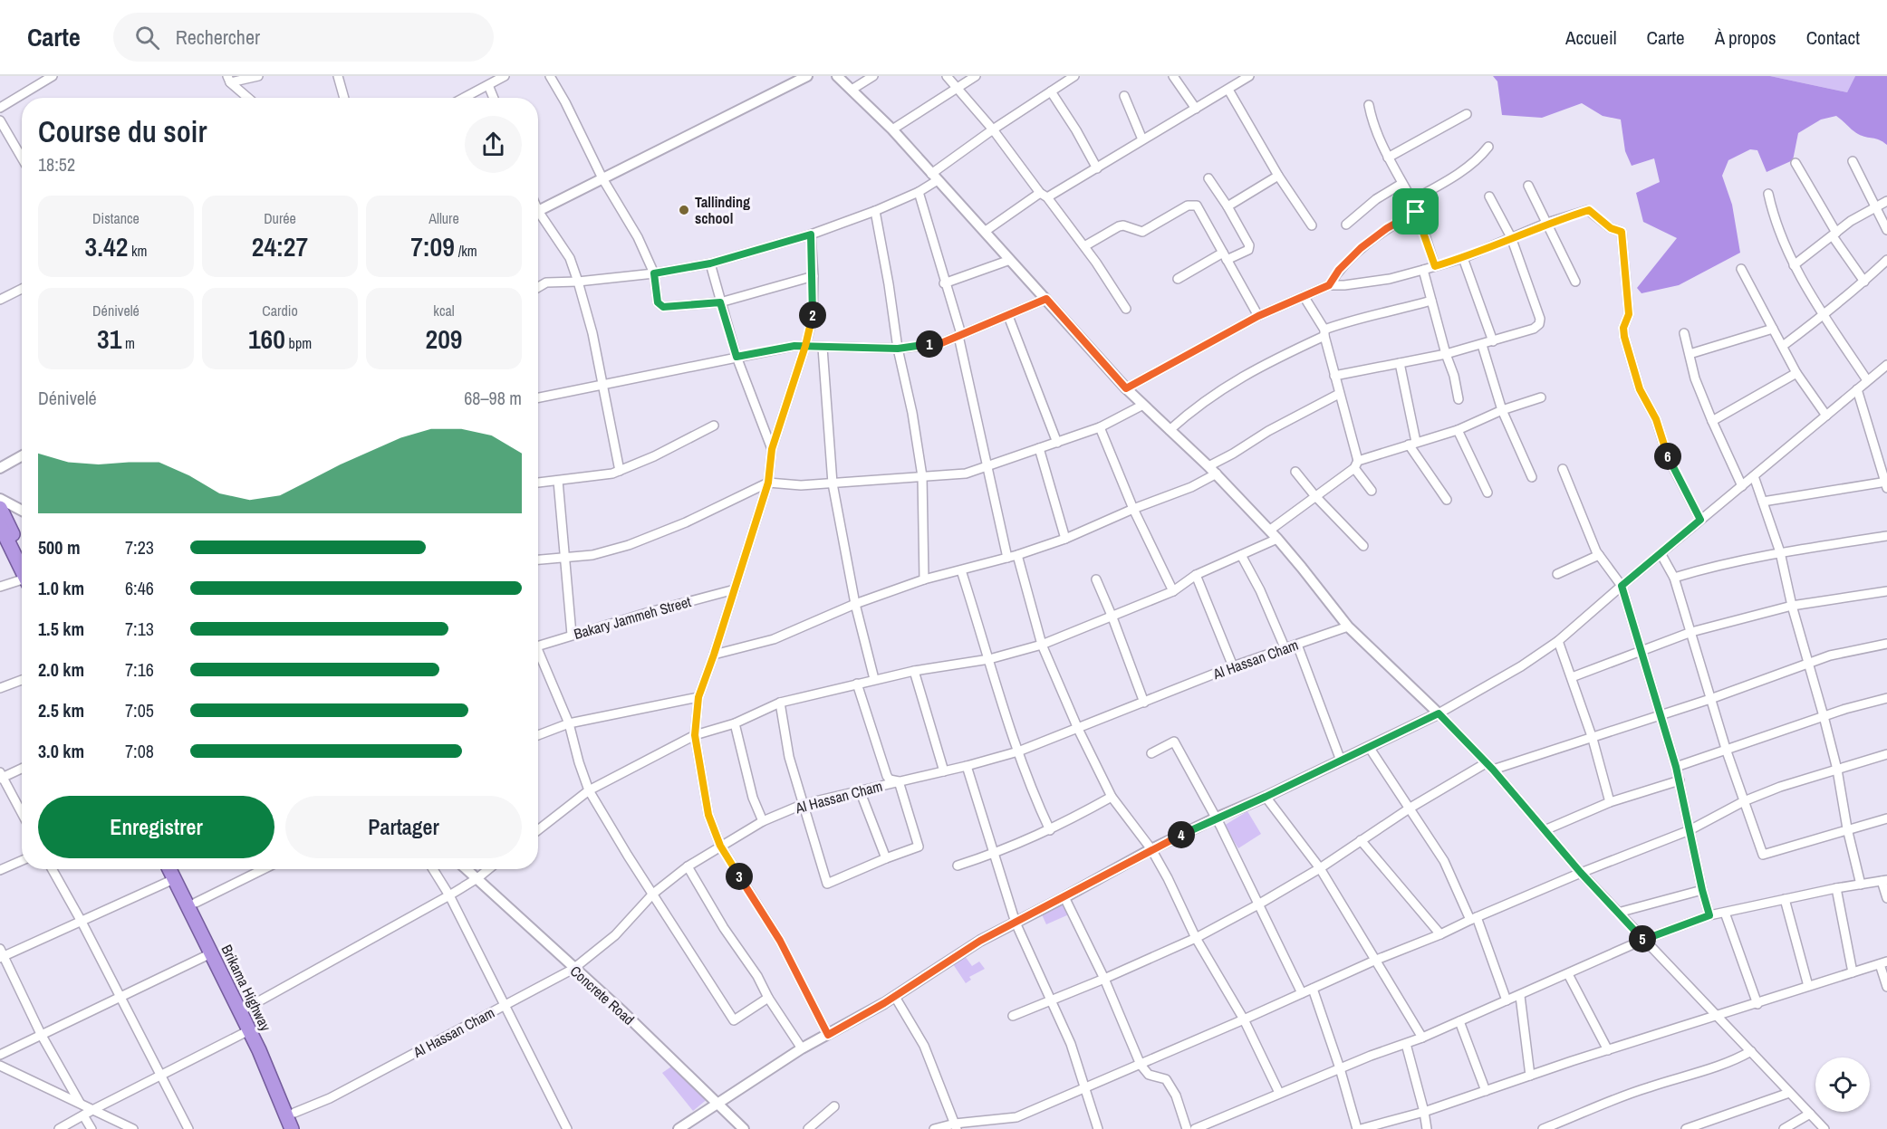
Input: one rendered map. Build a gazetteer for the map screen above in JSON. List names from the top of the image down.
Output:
{
  "streets": {
    "highway": ["Brikama Highway"],
    "street": ["Bakary Jammeh Street", "Al Hassan Cham", "Concrete Road"]
  },
  "crossings": [
    ["Al Hassan Cham", "Brikama Highway"],
    ["Al Hassan Cham", "Concrete Road"]
  ],
  "places": ["Tallinding school"],
  "page": {
    "header": "Carte",
    "search": "Rechercher",
    "nav": [
      "Accueil",
      "Carte",
      "À propos",
      "Contact"
    ],
    "heading": ["Course du soir", "18:52"],
    "stats": [
      ["Distance", "3.42 km"],
      ["Durée", "24:27"],
      ["Allure", "7:09 /km"],
      ["Dénivelé", "31 m"],
      ["Cardio", "160 bpm"],
      ["kcal", "209"]
    ],
    "pins": [
      "2",
      "1",
      "6",
      "4",
      "3",
      "5"
    ],
    "chart": ["Dénivelé", "68–98 m"],
    "list": [
      {
        "name": "500 m",
        "note": "7:23"
      },
      {
        "name": "1.0 km",
        "note": "6:46"
      },
      {
        "name": "1.5 km",
        "note": "7:13"
      },
      {
        "name": "2.0 km",
        "note": "7:16"
      },
      {
        "name": "2.5 km",
        "note": "7:05"
      },
      {
        "name": "3.0 km",
        "note": "7:08"
      }
    ],
    "buttons": ["Enregistrer", "Partager"]
  }
}
